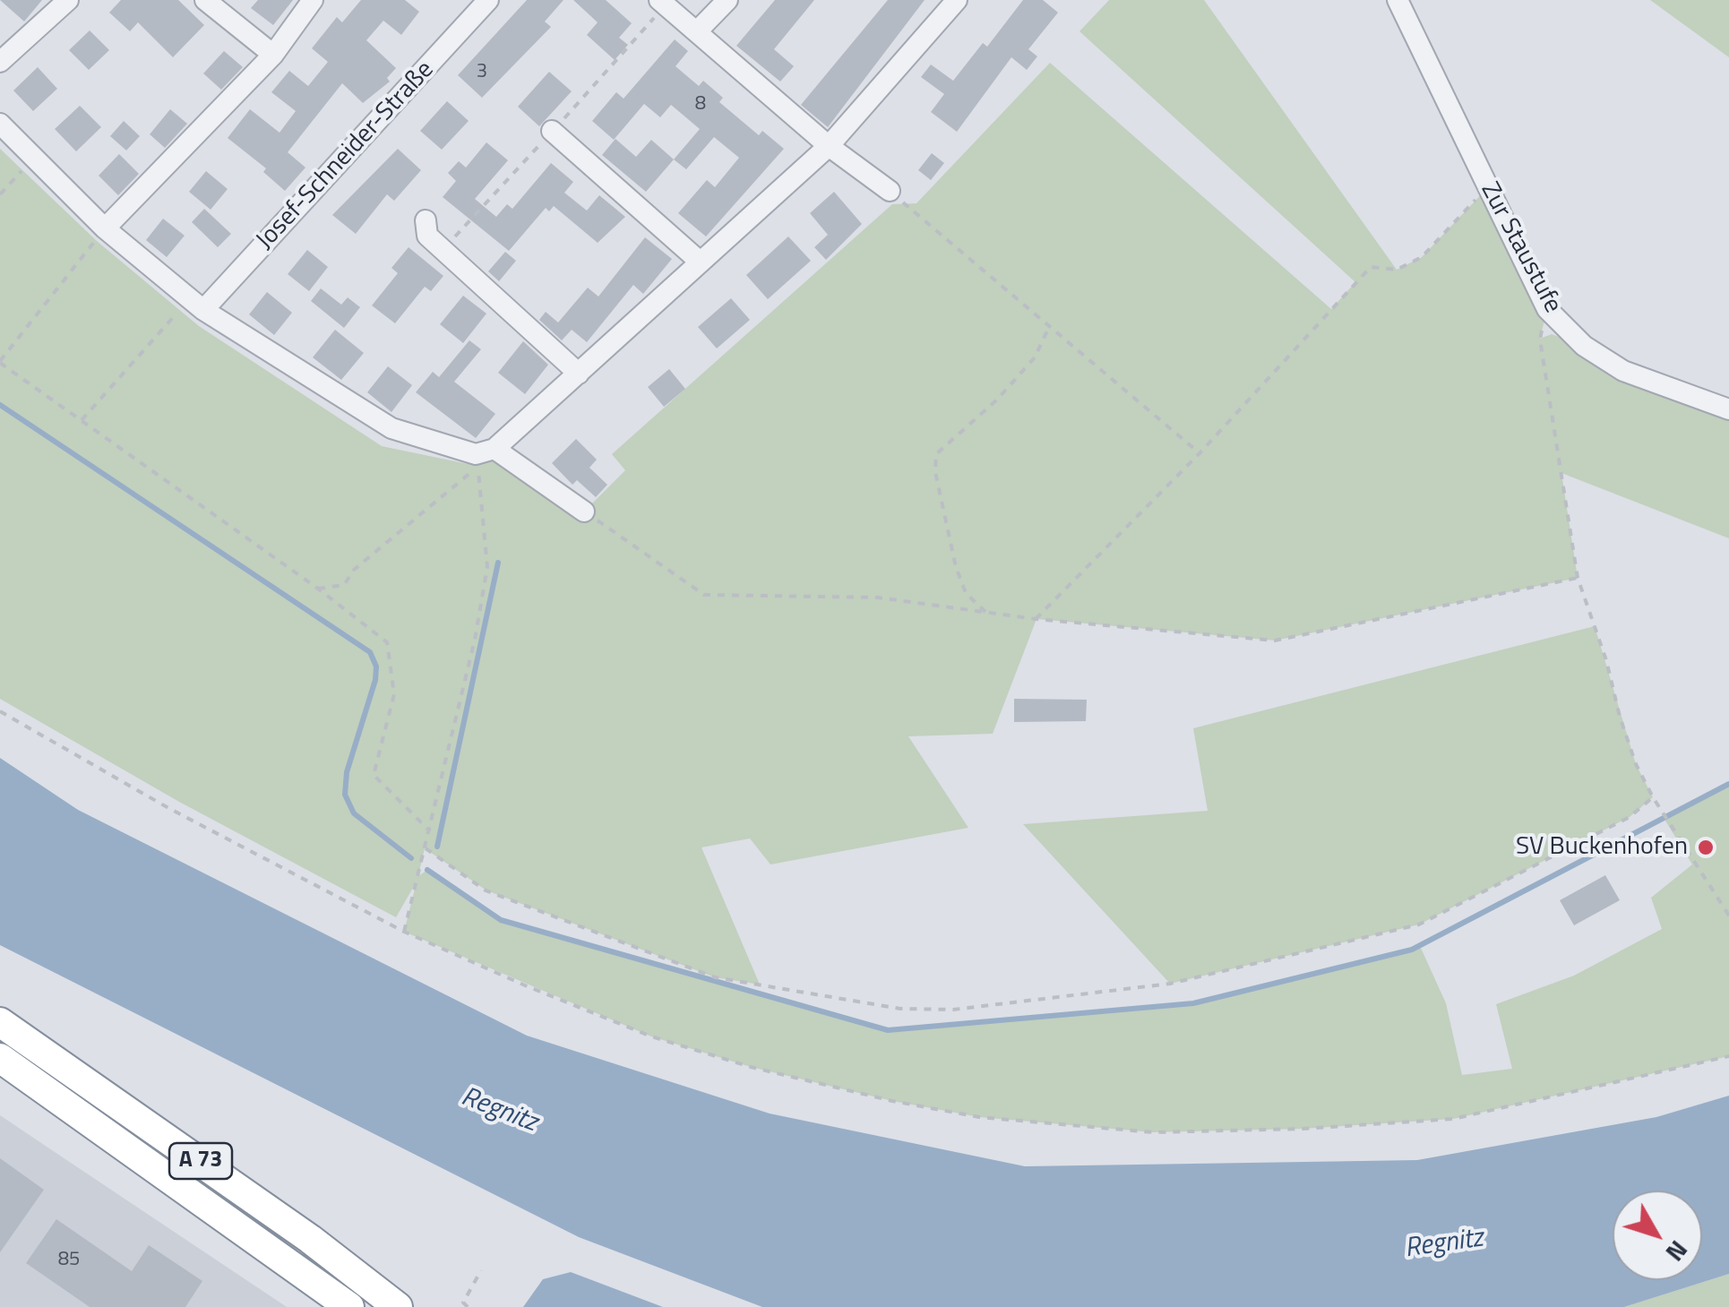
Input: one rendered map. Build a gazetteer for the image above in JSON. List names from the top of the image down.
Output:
{
  "streets": {
    "highway": ["A 73"],
    "street": ["Josef-Schneider-Straße", "Zur Staustufe"]
  },
  "water": ["Regnitz"],
  "places": ["SV Buckenhofen"],
  "house_numbers": ["3", "8", "85"],
  "north": "bottom right"
}
